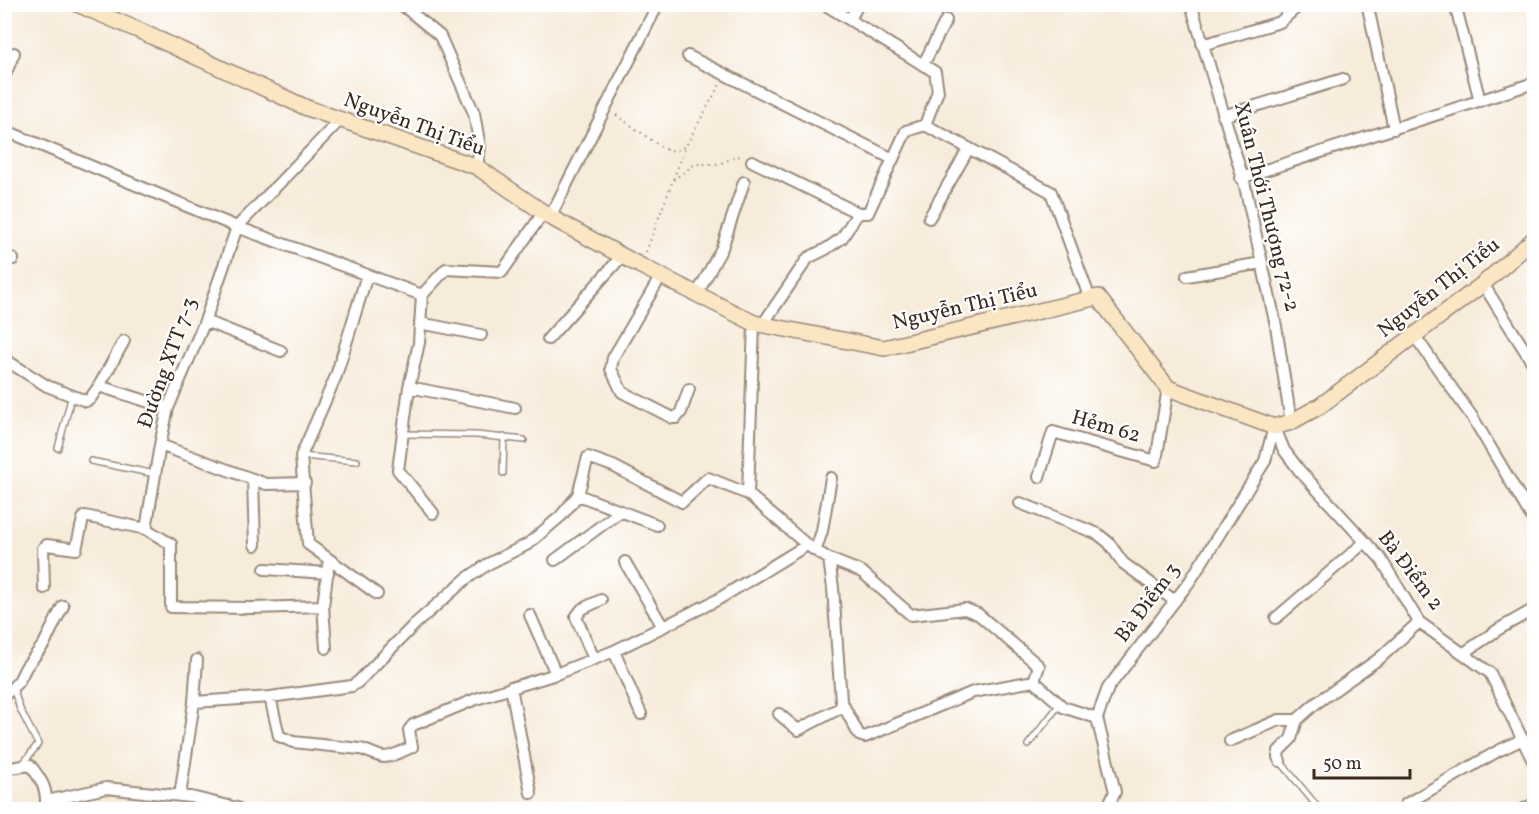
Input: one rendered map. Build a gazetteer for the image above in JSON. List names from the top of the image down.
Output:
{
  "streets": {
    "street": [
      "Nguyễn Thị Tiểu",
      "Xuân Thới Thượng 72-2",
      "Đường XTT 7-3",
      "Hẻm 62",
      "Bà Điểm 2",
      "Bà Điểm 3"
    ]
  },
  "crossings": [
    ["Nguyễn Thị Tiểu", "Xuân Thới Thượng 72-2"],
    ["Nguyễn Thị Tiểu", "Đường XTT 7-3"],
    ["Nguyễn Thị Tiểu", "Bà Điểm 2"],
    ["Nguyễn Thị Tiểu", "Bà Điểm 3"],
    ["Bà Điểm 2", "Bà Điểm 3"]
  ],
  "scale_bar": "50 m"
}
